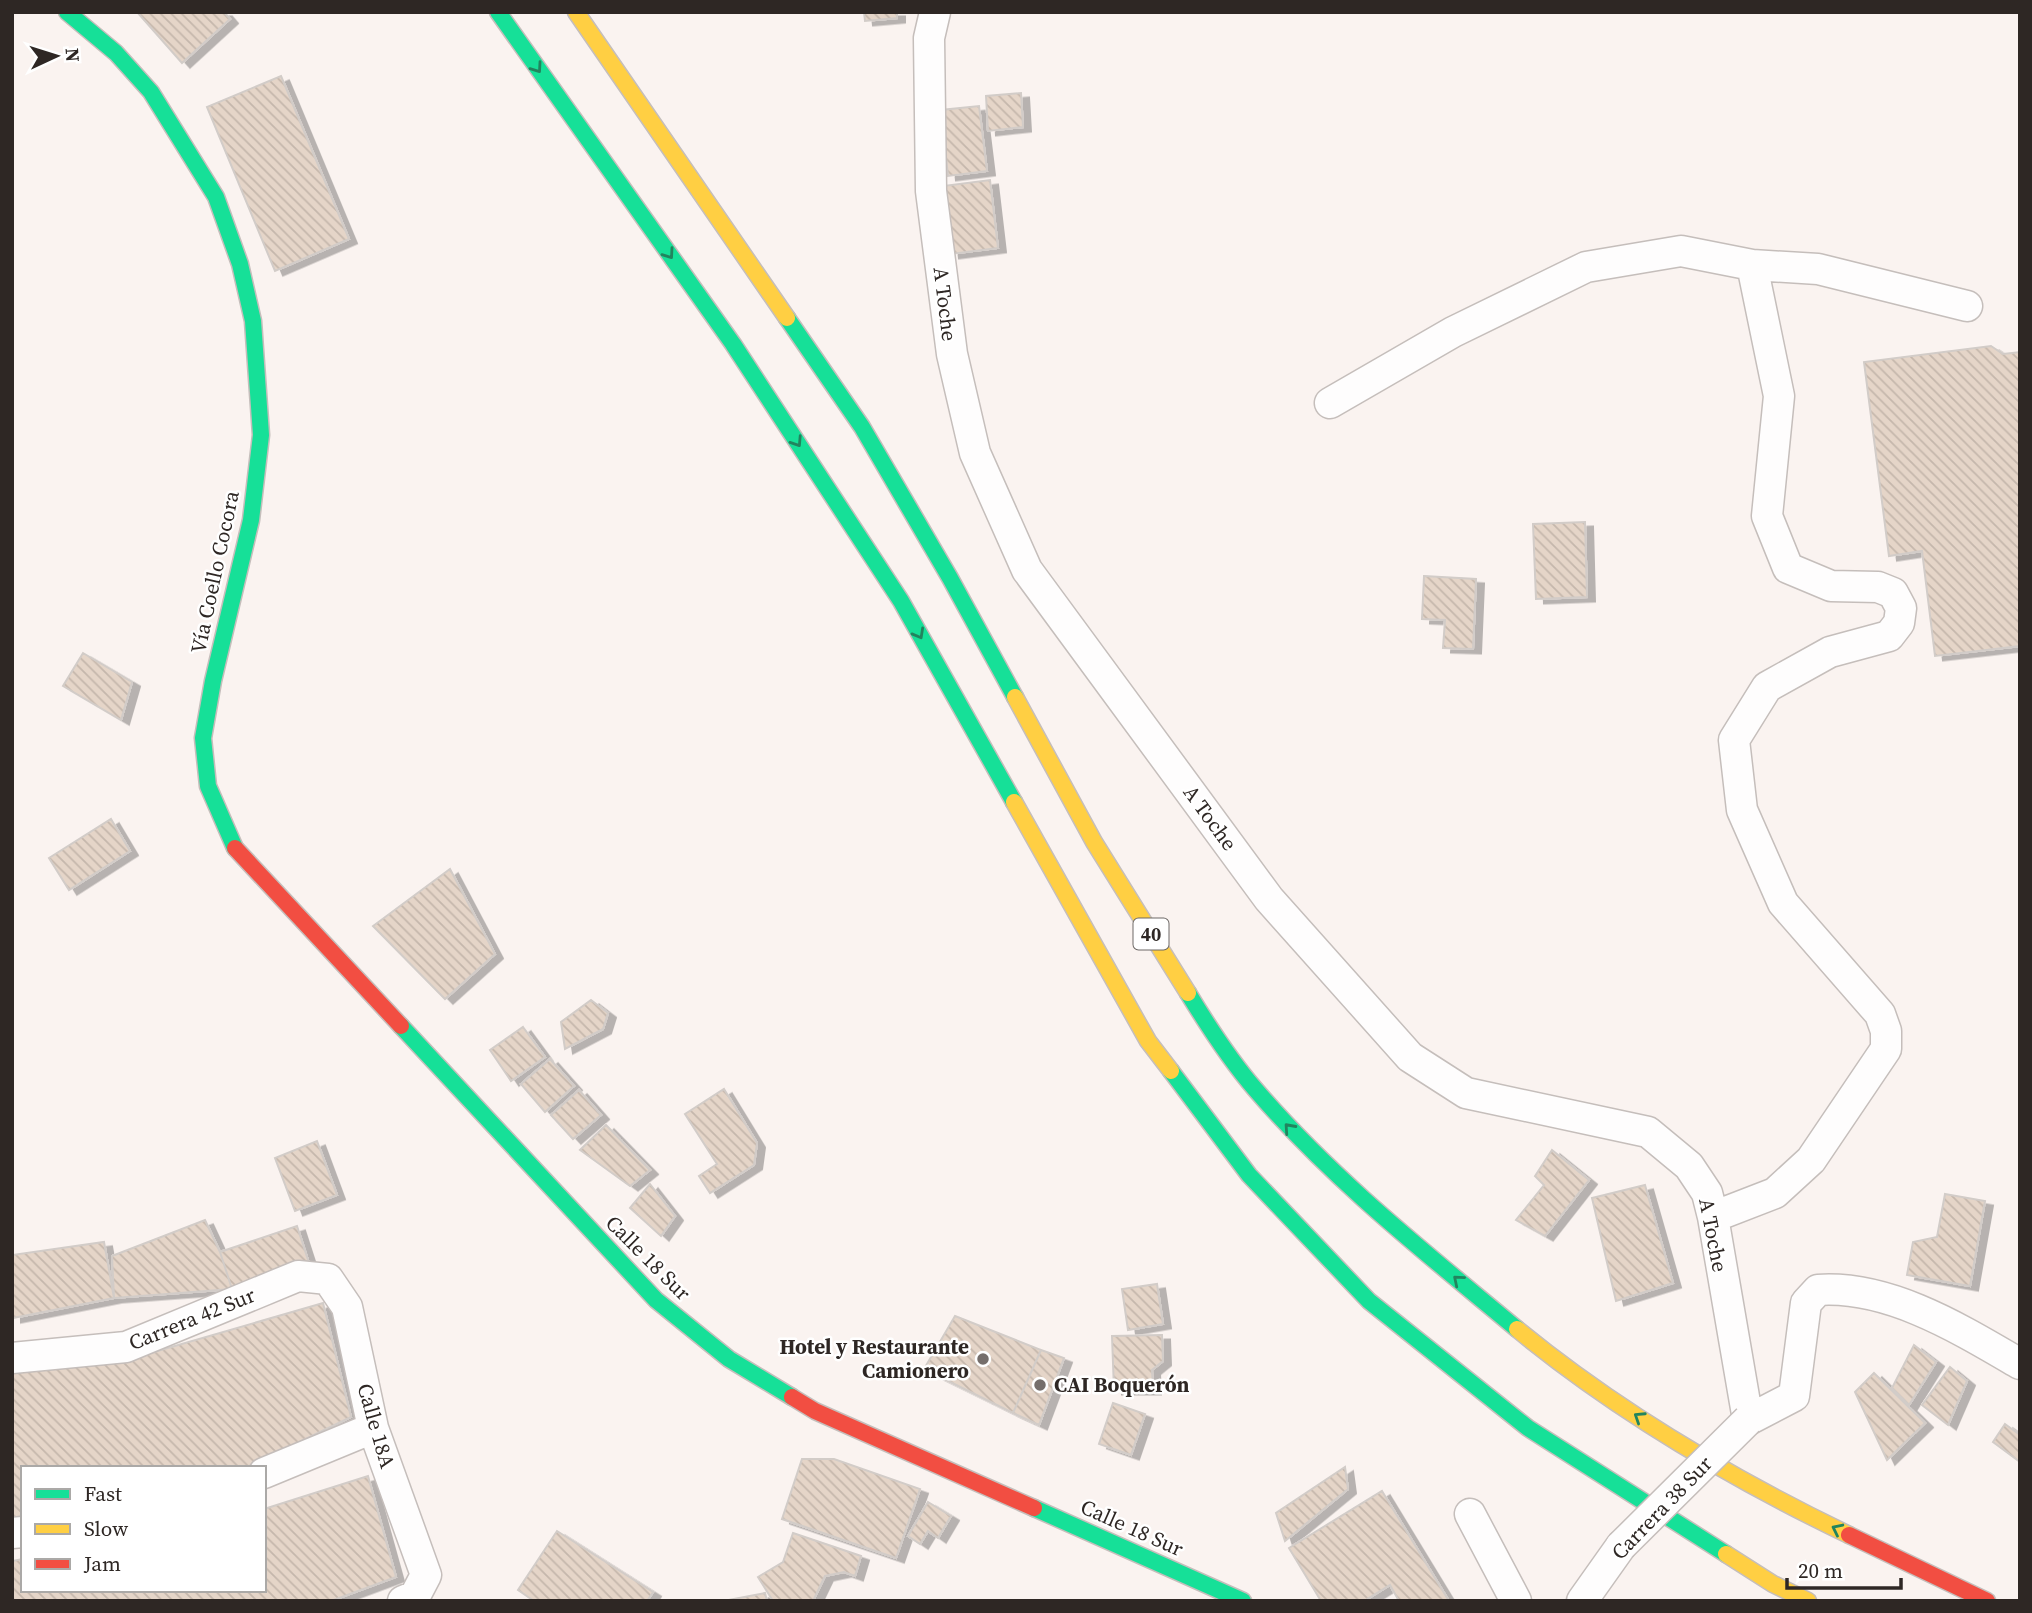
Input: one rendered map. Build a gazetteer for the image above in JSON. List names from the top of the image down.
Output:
{
  "streets": {
    "main road": ["Vía Coello Cocora", "40", "Calle 18 Sur"],
    "street": [
      "A Toche",
      "Carrera 42 Sur",
      "Calle 18A",
      "Carrera 38 Sur"
    ]
  },
  "crossings": [
    ["A Toche", "Carrera 38 Sur"],
    ["Vía Coello Cocora", "Calle 18 Sur"],
    ["Carrera 42 Sur", "Calle 18A"]
  ],
  "places": ["Hotel y Restaurante Camionero", "CAI Boquerón"],
  "legend": ["Fast", "Slow", "Jam"],
  "scale_bar": "20 m",
  "north": "right"
}
